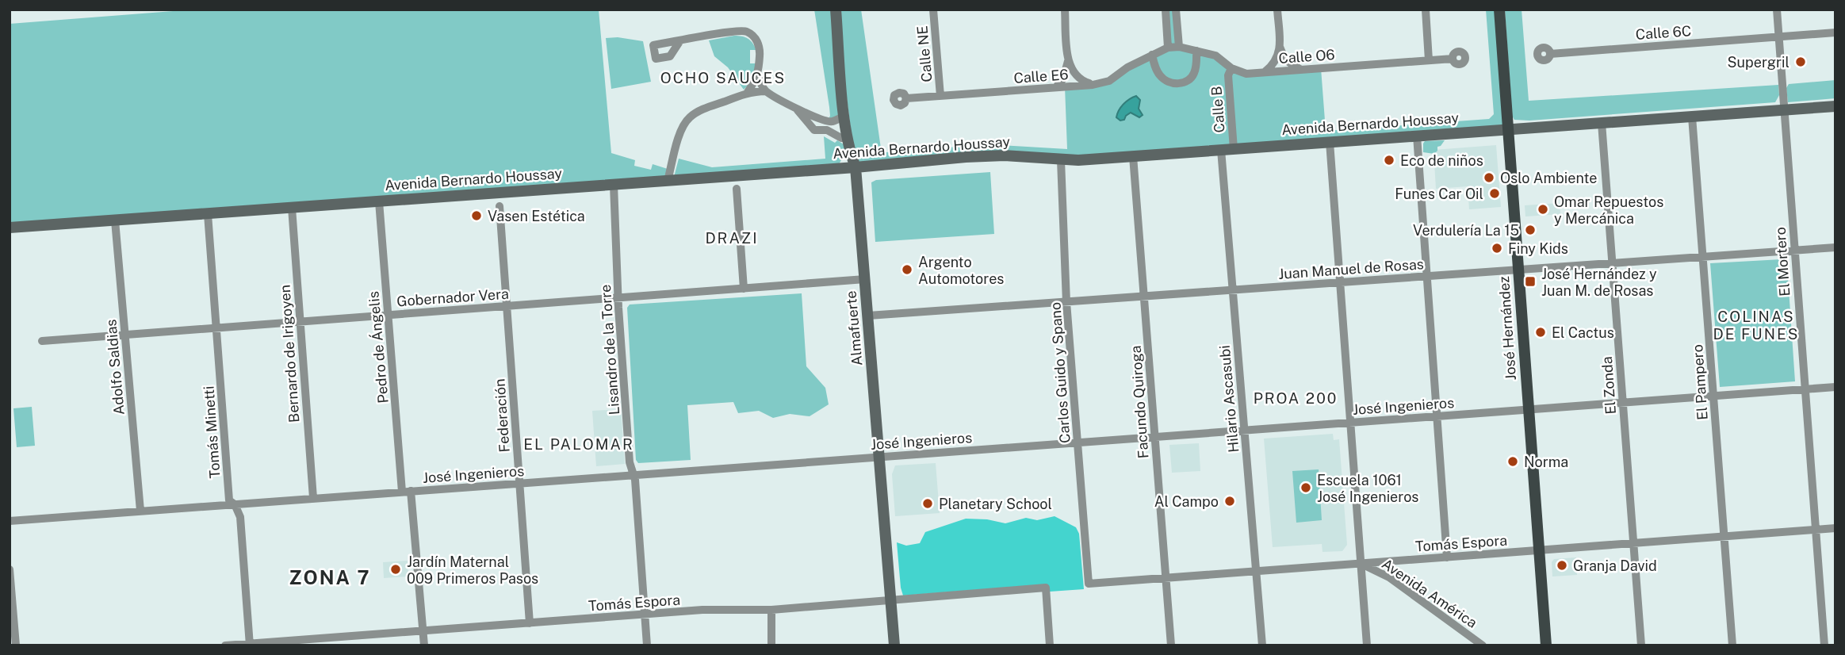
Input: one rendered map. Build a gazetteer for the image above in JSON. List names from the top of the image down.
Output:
{
  "streets": {
    "main road": ["Avenida Bernardo Houssay", "Almafuerte", "José Hernández"],
    "street": [
      "Calle 6C",
      "Calle NE",
      "Calle O6",
      "Calle E6",
      "Calle B",
      "El Mortero",
      "Juan Manuel de Rosas",
      "Gobernador Vera",
      "Pedro de Ángelis",
      "Lisandro de la Torre",
      "Bernardo de Irigoyen",
      "Adolfo Saldias",
      "Carlos Guido y Spano",
      "El Pampero",
      "El Zonda",
      "Hilario Ascasubi",
      "Facundo Quiroga",
      "José Ingenieros",
      "Federación",
      "Tomás Minetti",
      "Tomás Espora",
      "Avenida América"
    ]
  },
  "crossings": [
    ["Calle 6C", "El Mortero"],
    ["Calle NE", "Calle E6"],
    ["Calle O6", "Calle E6"],
    ["Calle O6", "Calle B"],
    ["Calle B", "Avenida Bernardo Houssay"],
    ["Avenida Bernardo Houssay", "El Mortero"],
    ["Avenida Bernardo Houssay", "Almafuerte"],
    ["Avenida Bernardo Houssay", "José Hernández"],
    ["Avenida Bernardo Houssay", "Pedro de Ángelis"],
    ["Avenida Bernardo Houssay", "Lisandro de la Torre"],
    ["Avenida Bernardo Houssay", "Bernardo de Irigoyen"],
    ["Avenida Bernardo Houssay", "Adolfo Saldias"],
    ["Avenida Bernardo Houssay", "Carlos Guido y Spano"],
    ["Avenida Bernardo Houssay", "El Pampero"],
    ["Avenida Bernardo Houssay", "El Zonda"],
    ["Avenida Bernardo Houssay", "Hilario Ascasubi"],
    ["Avenida Bernardo Houssay", "Facundo Quiroga"],
    ["Avenida Bernardo Houssay", "Tomás Minetti"],
    ["El Mortero", "Juan Manuel de Rosas"],
    ["El Mortero", "José Ingenieros"],
    ["El Mortero", "Tomás Espora"],
    ["Juan Manuel de Rosas", "Almafuerte"],
    ["Juan Manuel de Rosas", "José Hernández"],
    ["Juan Manuel de Rosas", "Carlos Guido y Spano"],
    ["Juan Manuel de Rosas", "El Pampero"],
    ["Juan Manuel de Rosas", "El Zonda"],
    ["Juan Manuel de Rosas", "Hilario Ascasubi"],
    ["Juan Manuel de Rosas", "Facundo Quiroga"],
    ["Gobernador Vera", "Almafuerte"],
    ["Gobernador Vera", "Pedro de Ángelis"],
    ["Gobernador Vera", "Lisandro de la Torre"],
    ["Gobernador Vera", "Bernardo de Irigoyen"],
    ["Gobernador Vera", "Adolfo Saldias"],
    ["Gobernador Vera", "Federación"],
    ["Gobernador Vera", "Tomás Minetti"],
    ["Almafuerte", "José Ingenieros"],
    ["Almafuerte", "Tomás Espora"],
    ["José Hernández", "José Ingenieros"],
    ["José Hernández", "Tomás Espora"],
    ["Pedro de Ángelis", "José Ingenieros"],
    ["Lisandro de la Torre", "José Ingenieros"],
    ["Lisandro de la Torre", "Tomás Espora"],
    ["Bernardo de Irigoyen", "José Ingenieros"],
    ["Adolfo Saldias", "José Ingenieros"],
    ["Carlos Guido y Spano", "José Ingenieros"],
    ["Carlos Guido y Spano", "Tomás Espora"],
    ["El Pampero", "José Ingenieros"],
    ["El Pampero", "Tomás Espora"],
    ["El Zonda", "José Ingenieros"],
    ["El Zonda", "Tomás Espora"],
    ["Hilario Ascasubi", "José Ingenieros"],
    ["Hilario Ascasubi", "Tomás Espora"],
    ["Facundo Quiroga", "José Ingenieros"],
    ["Facundo Quiroga", "Tomás Espora"],
    ["José Ingenieros", "Federación"],
    ["José Ingenieros", "Tomás Minetti"],
    ["Federación", "Tomás Espora"],
    ["Tomás Minetti", "Tomás Espora"],
    ["Tomás Espora", "Avenida América"]
  ],
  "districts": [
    "OCHO SAUCES",
    "DRAZI",
    "COLINAS DE FUNES",
    "PROA 200",
    "EL PALOMAR",
    "ZONA 7"
  ],
  "places": {
    "other": [
      "Supergril",
      "Eco de niños",
      "Oslo Ambiente",
      "Funes Car Oil",
      "Omar Repuestos y Mercánica",
      "Vasen Estética",
      "Verdulería La 15",
      "Finy Kids",
      "Argento Automotores",
      "El Cactus",
      "Norma",
      "Escuela 1061 José Ingenieros",
      "Al Campo",
      "Planetary School",
      "Granja David",
      "Jardín Maternal 009 Primeros Pasos"
    ],
    "transit": ["José Hernández y Juan M. de Rosas"]
  }
}
